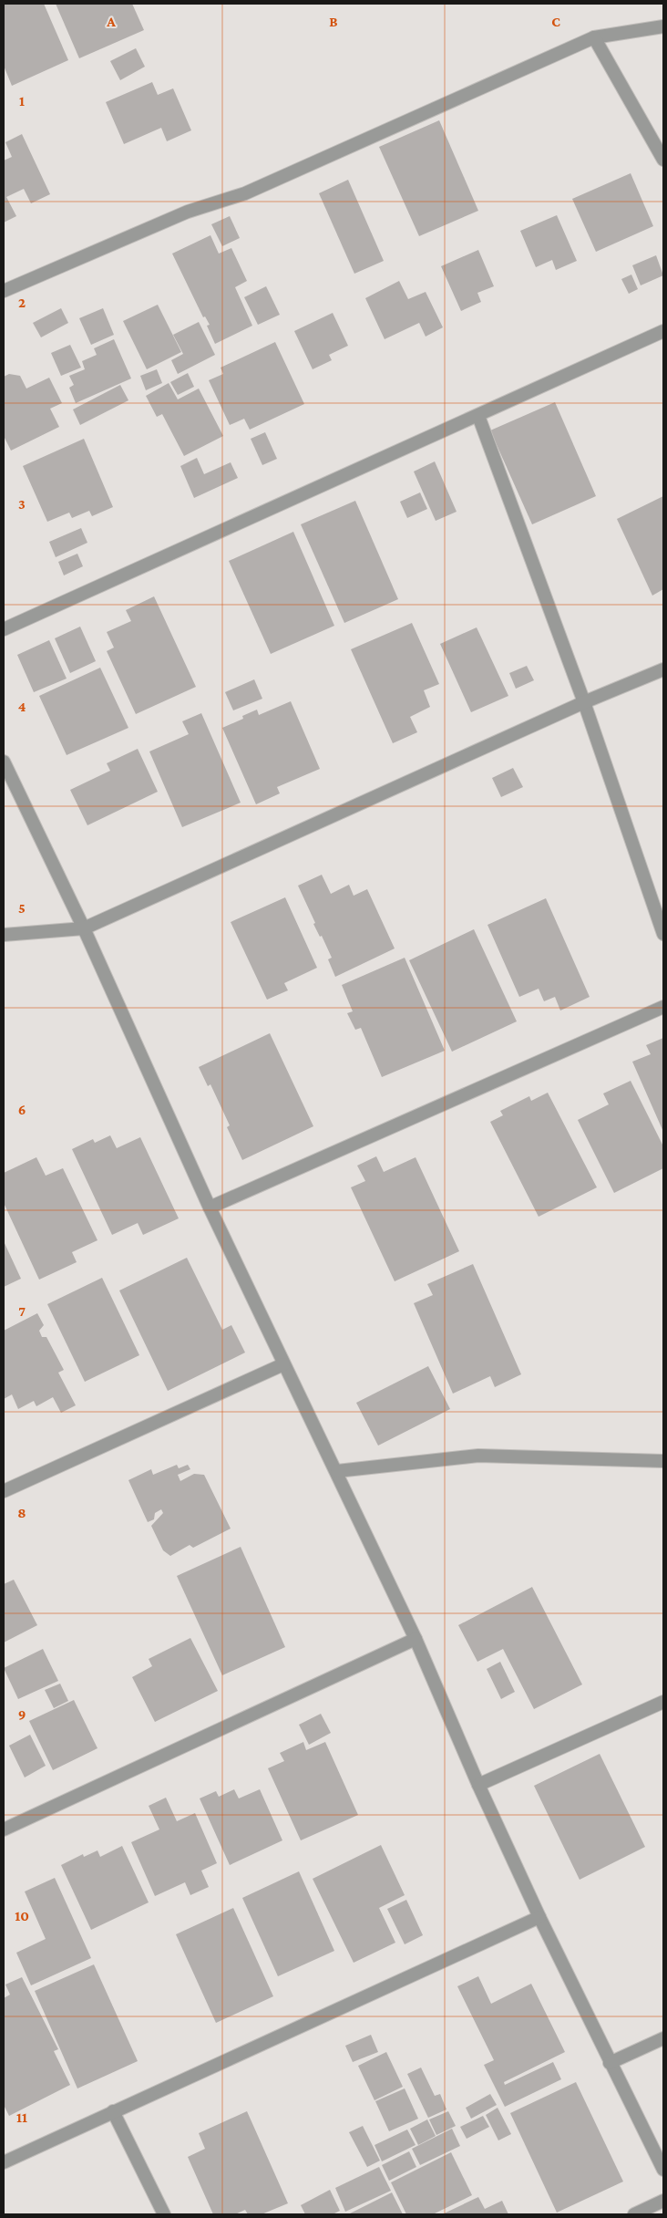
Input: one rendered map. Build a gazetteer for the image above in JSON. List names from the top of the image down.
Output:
{
  "grid": {
    "columns": ["A", "B", "C"],
    "rows": [
      "1",
      "2",
      "3",
      "4",
      "5",
      "6",
      "7",
      "8",
      "9",
      "10",
      "11"
    ]
  }
}
